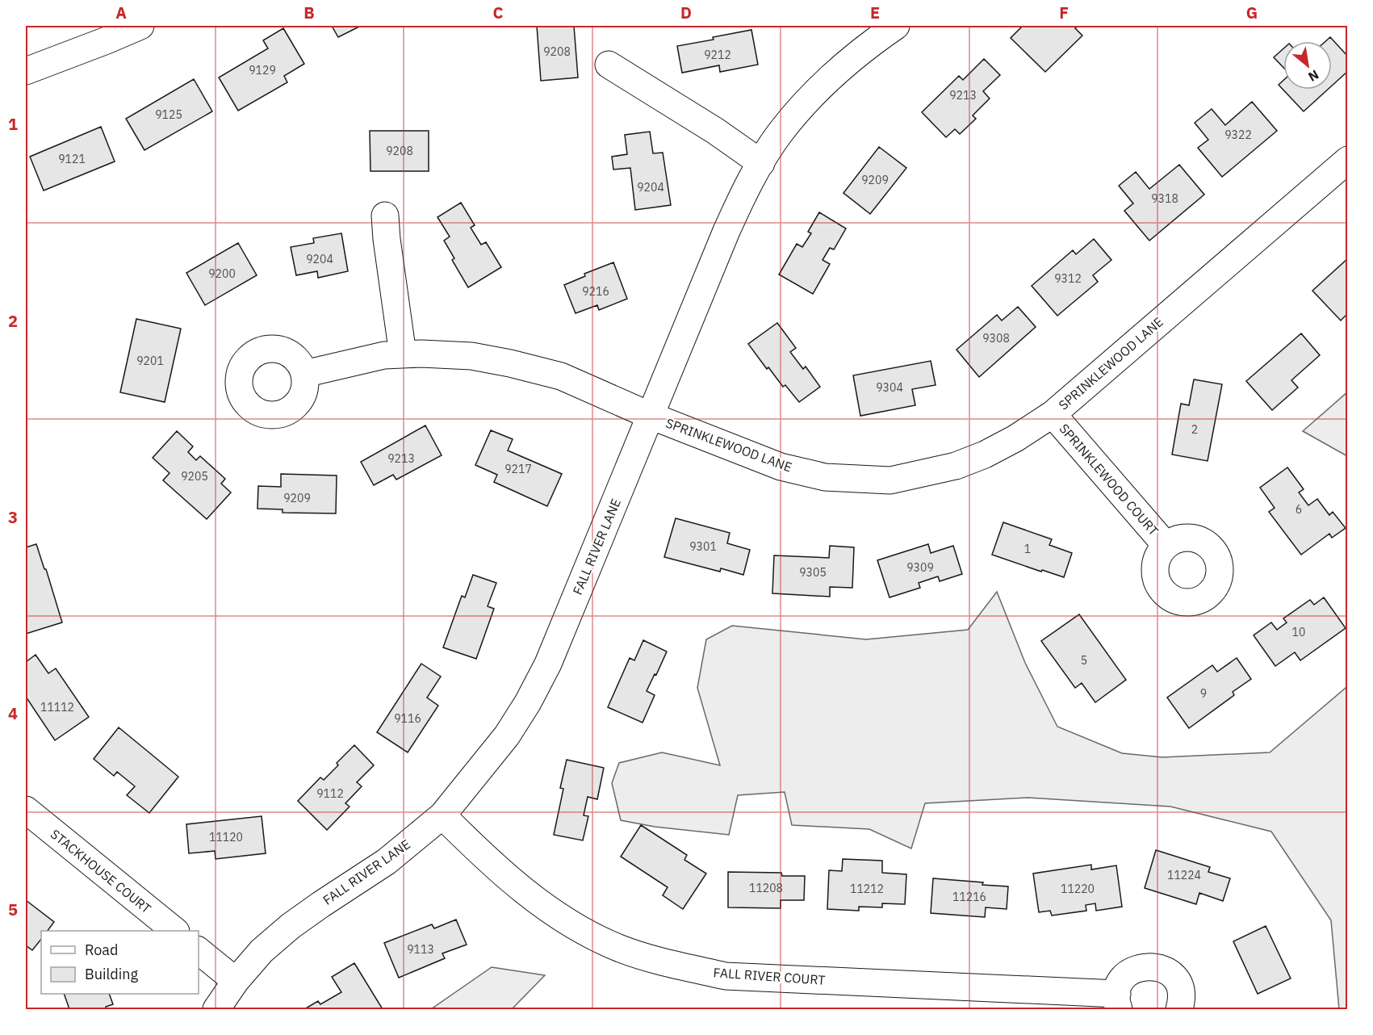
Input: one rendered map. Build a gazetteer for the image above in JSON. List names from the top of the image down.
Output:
{
  "streets": {
    "street": [
      "SPRINKLEWOOD LANE",
      "SPRINKLEWOOD COURT",
      "FALL RIVER LANE",
      "STACKHOUSE COURT",
      "FALL RIVER COURT"
    ]
  },
  "crossings": [
    ["SPRINKLEWOOD LANE", "SPRINKLEWOOD COURT"],
    ["SPRINKLEWOOD LANE", "FALL RIVER LANE"],
    ["FALL RIVER LANE", "FALL RIVER COURT"]
  ],
  "house_numbers": [
    "9208",
    "9212",
    "9129",
    "9213",
    "9125",
    "9322",
    "9208",
    "9121",
    "9209",
    "9204",
    "9318",
    "9204",
    "9200",
    "9312",
    "9216",
    "9308",
    "9201",
    "9304",
    "2",
    "9213",
    "9217",
    "9205",
    "9209",
    "6",
    "9301",
    "1",
    "9309",
    "9305",
    "10",
    "5",
    "9",
    "11112",
    "9116",
    "9112",
    "11120",
    "11224",
    "11208",
    "11212",
    "11220",
    "11216",
    "9113"
  ],
  "legend": ["Road", "Building"],
  "north": "bottom right",
  "grid": {
    "columns": [
      "A",
      "B",
      "C",
      "D",
      "E",
      "F",
      "G"
    ],
    "rows": [
      "1",
      "2",
      "3",
      "4",
      "5"
    ]
  }
}
